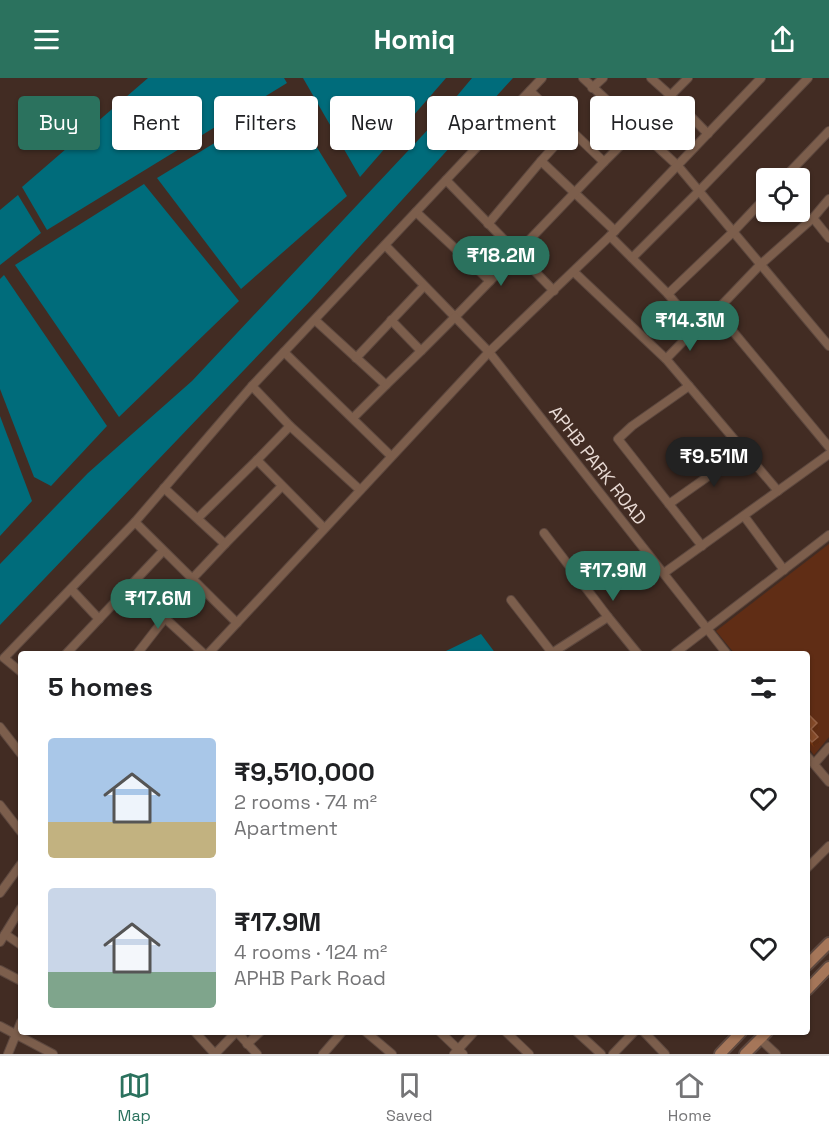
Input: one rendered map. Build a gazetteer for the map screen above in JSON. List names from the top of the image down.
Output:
{
  "streets": {
    "street": ["APHB PARK ROAD"]
  },
  "page": {
    "header": "Homiq",
    "chip": [
      "Buy",
      "Rent",
      "Filters",
      "New",
      "Apartment",
      "House"
    ],
    "price": [
      "₹18.2M",
      "₹14.3M",
      "₹9.51M",
      "₹17.9M",
      "₹17.6M"
    ],
    "heading": "5 homes",
    "list": [
      {
        "name": "₹9,510,000",
        "note": "2 rooms · 74 m² · Apartment"
      },
      {
        "name": "₹17.9M",
        "note": "4 rooms · 124 m² · APHB Park Road"
      }
    ],
    "tabs": ["Map", "Saved", "Home"]
  }
}
